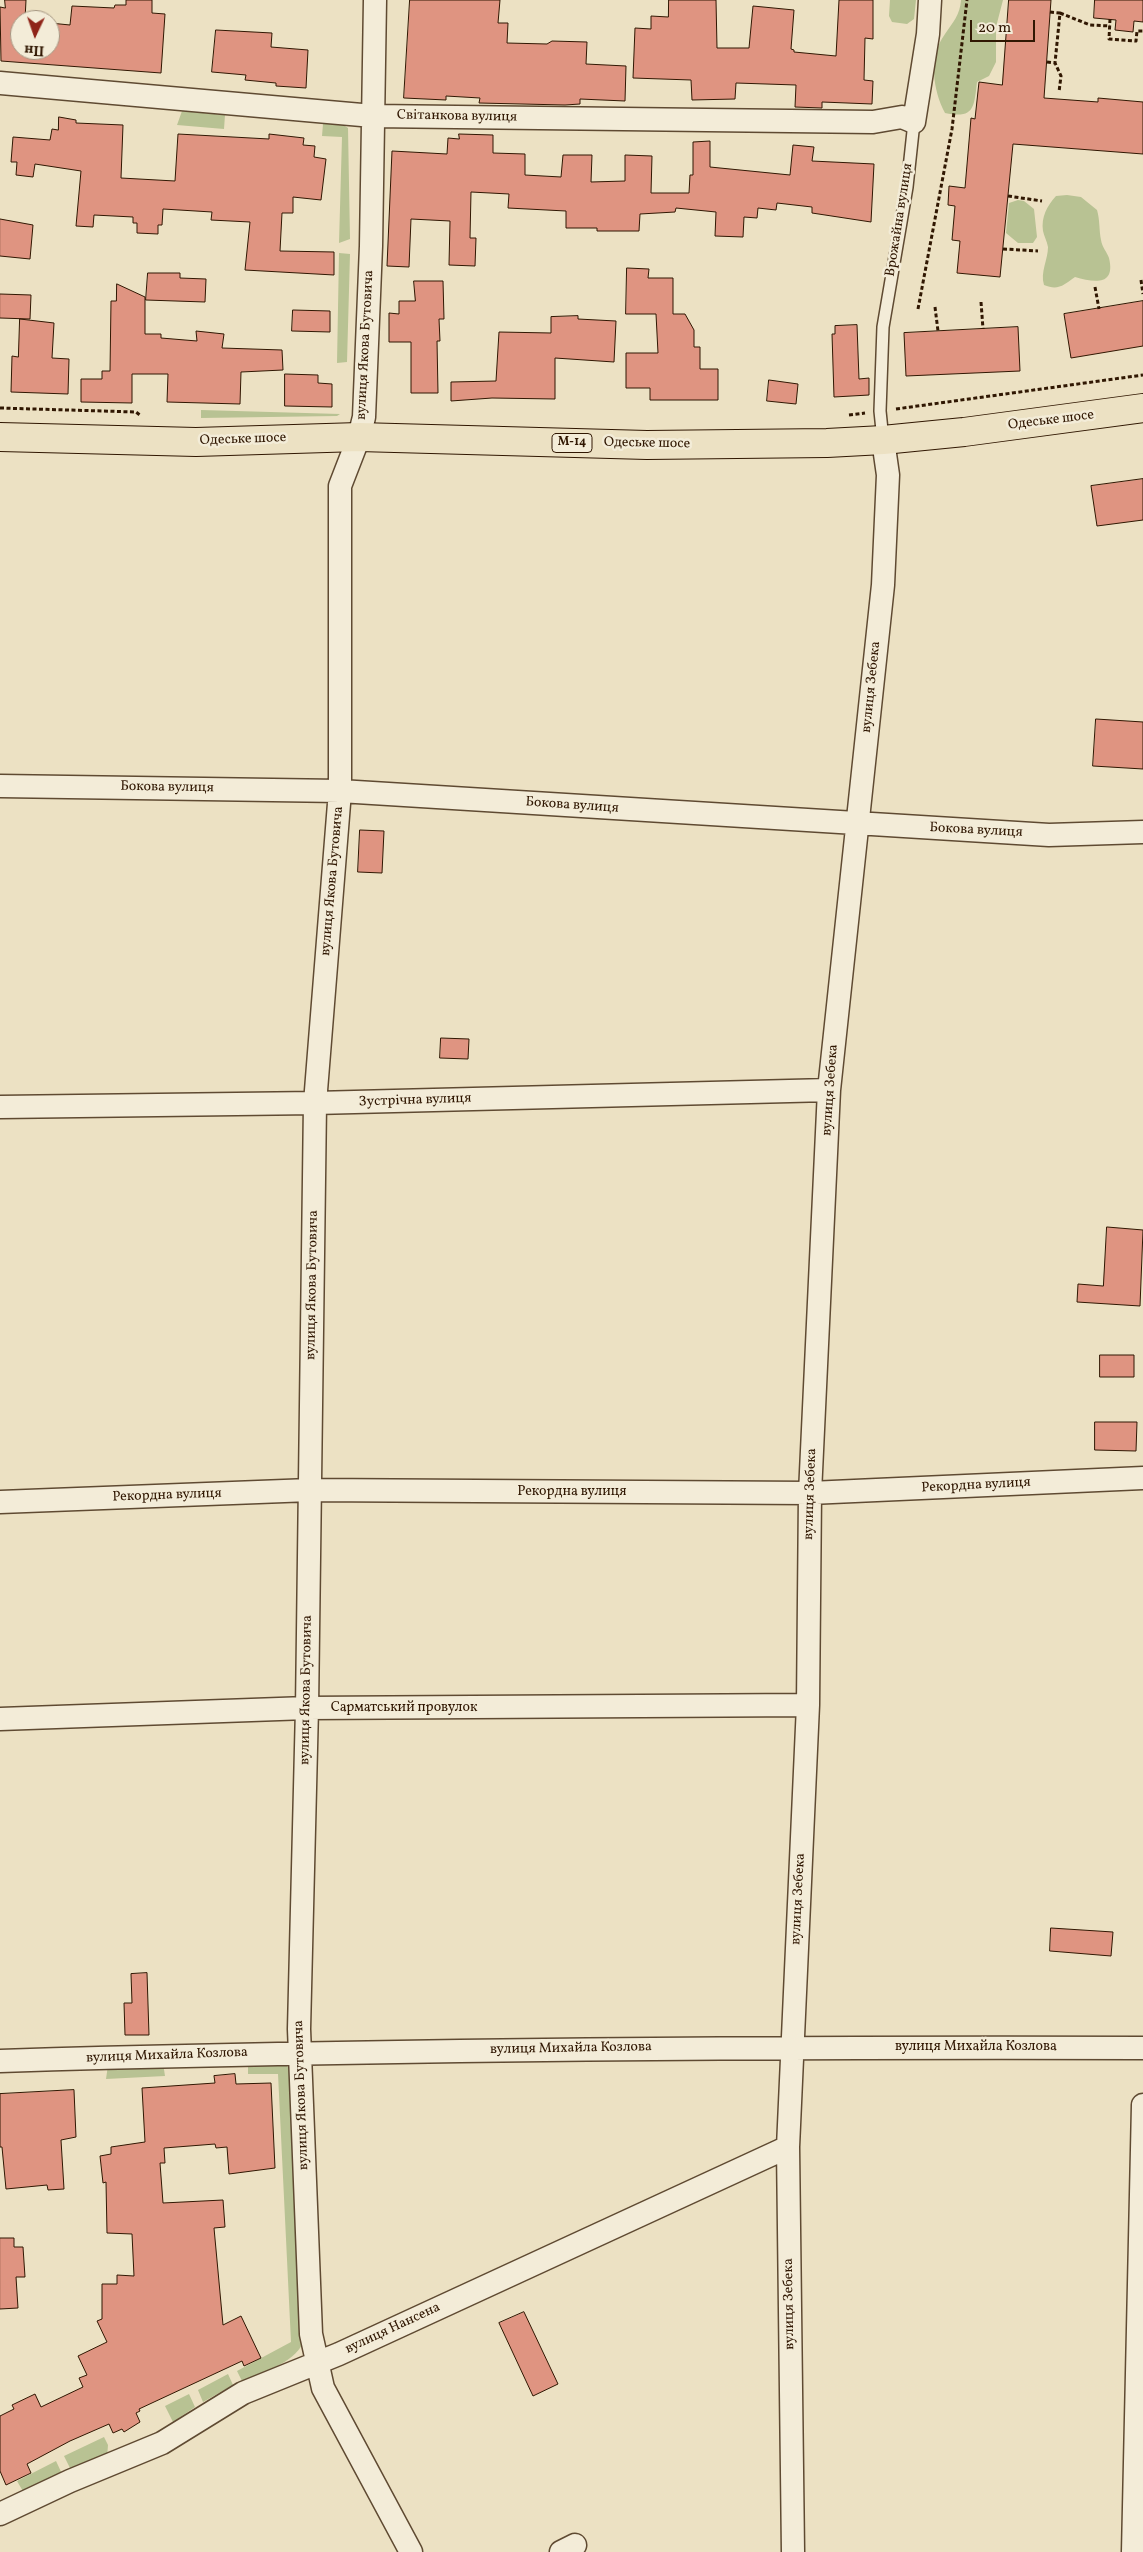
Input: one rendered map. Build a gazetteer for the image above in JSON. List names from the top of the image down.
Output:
{
  "streets": {
    "highway": ["Одеське шосе", "М-14"],
    "street": [
      "Світанкова вулиця",
      "Врожайна вулиця",
      "вулиця Якова Бутовича",
      "вулиця Зебека",
      "Бокова вулиця",
      "Зустрічна вулиця",
      "Рекордна вулиця",
      "Сарматський провулок",
      "вулиця Михайла Козлова",
      "вулиця Нансена"
    ]
  },
  "crossings": [
    ["Світанкова вулиця", "Врожайна вулиця"],
    ["Світанкова вулиця", "вулиця Якова Бутовича"],
    ["Врожайна вулиця", "Одеське шосе"],
    ["Врожайна вулиця", "вулиця Зебека"],
    ["вулиця Якова Бутовича", "Одеське шосе"],
    ["вулиця Якова Бутовича", "Бокова вулиця"],
    ["вулиця Якова Бутовича", "Зустрічна вулиця"],
    ["вулиця Якова Бутовича", "Рекордна вулиця"],
    ["вулиця Якова Бутовича", "Сарматський провулок"],
    ["вулиця Якова Бутовича", "вулиця Михайла Козлова"],
    ["вулиця Якова Бутовича", "вулиця Нансена"],
    ["Одеське шосе", "вулиця Зебека"],
    ["вулиця Зебека", "Бокова вулиця"],
    ["вулиця Зебека", "Зустрічна вулиця"],
    ["вулиця Зебека", "Рекордна вулиця"],
    ["вулиця Зебека", "Сарматський провулок"],
    ["вулиця Зебека", "вулиця Михайла Козлова"],
    ["вулиця Зебека", "вулиця Нансена"]
  ],
  "scale_bar": "20 m",
  "north": "bottom"
}
